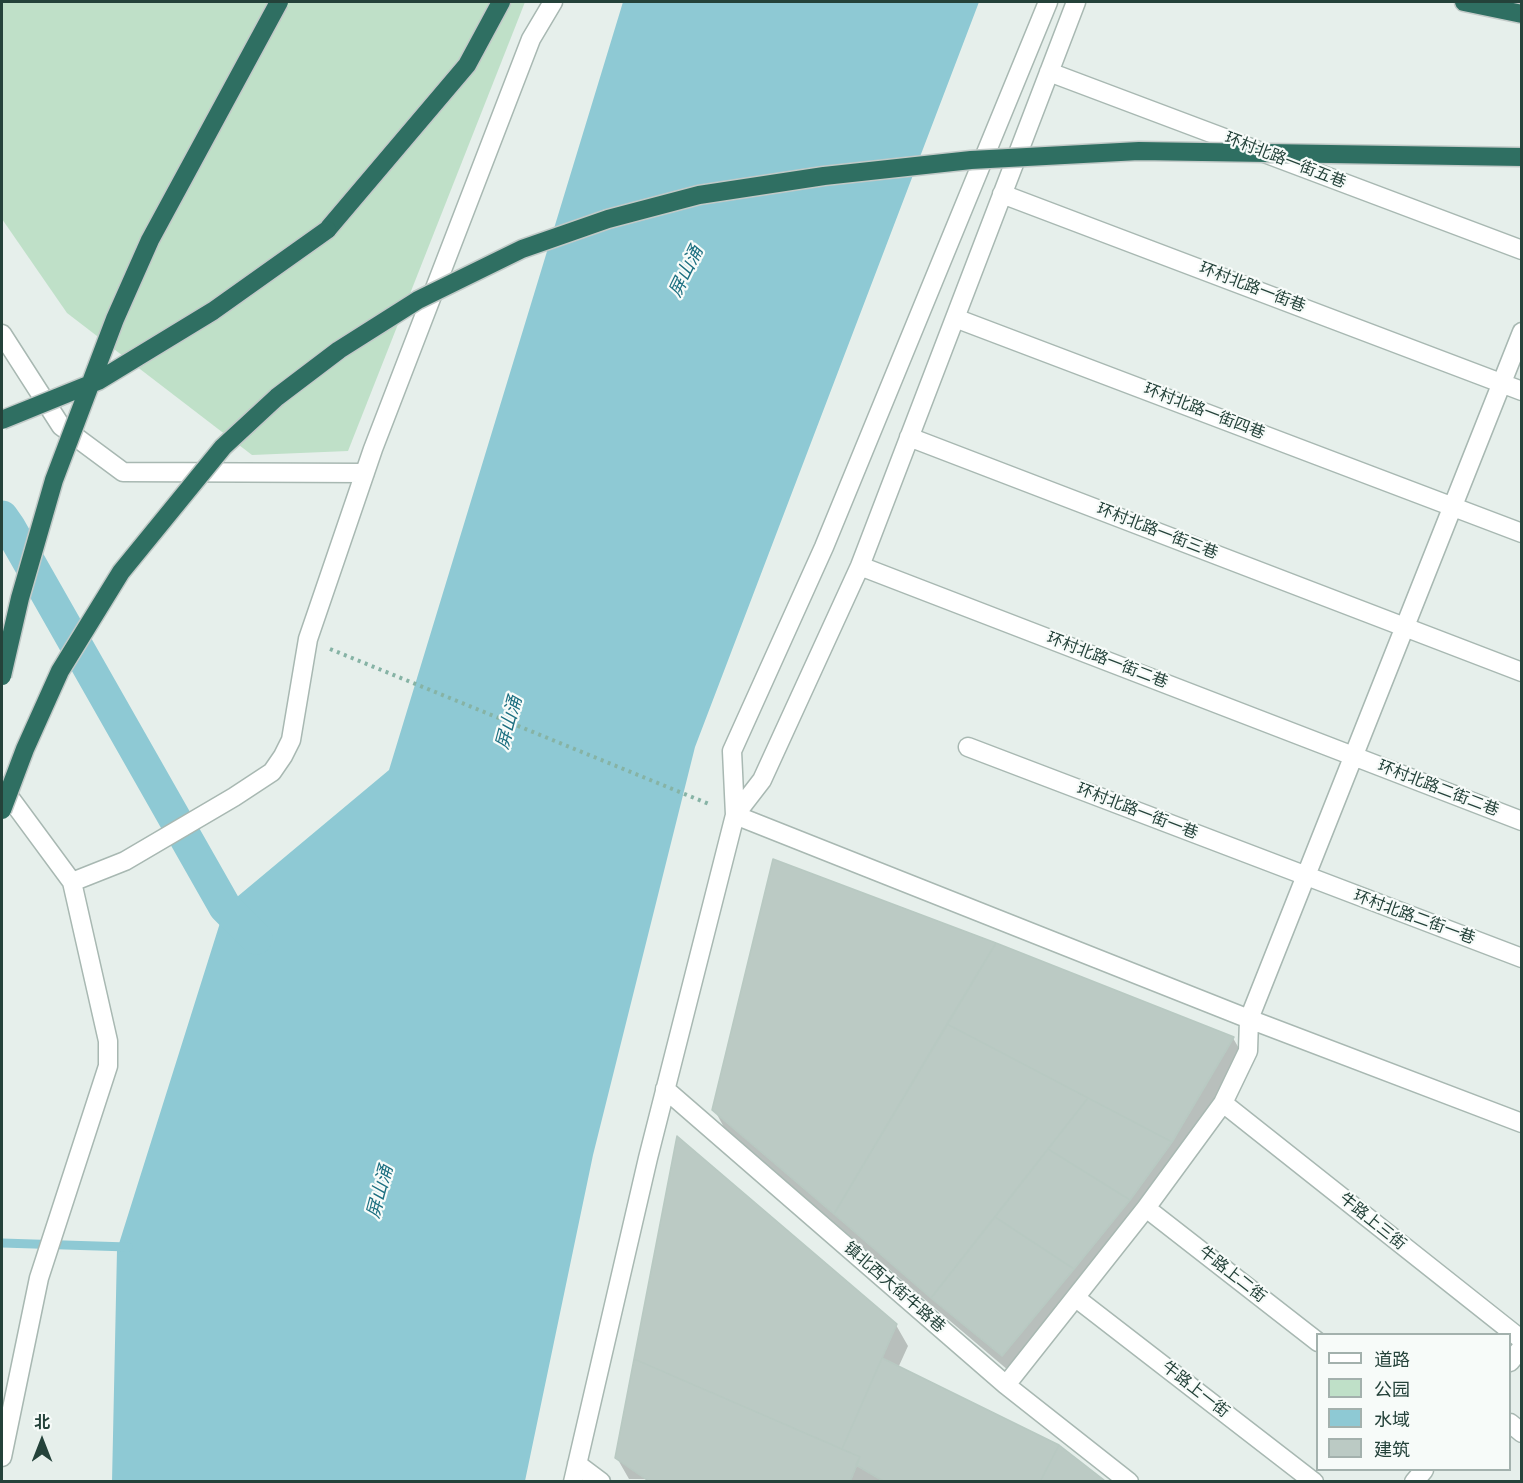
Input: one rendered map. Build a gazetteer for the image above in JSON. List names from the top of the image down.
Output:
{
  "streets": {
    "street": [
      "环村北路一街五巷",
      "环村北路一街巷",
      "环村北路一街四巷",
      "环村北路一街三巷",
      "环村北路一街二巷",
      "环村北路二街二巷",
      "环村北路一街一巷",
      "环村北路二街一巷",
      "牛路上三街",
      "牛路上二街",
      "镇北西大街牛路巷",
      "牛路上一街"
    ]
  },
  "crossings": [
    ["环村北路一街二巷", "环村北路二街二巷"],
    ["环村北路一街一巷", "环村北路二街一巷"]
  ],
  "water": ["屏山涌"],
  "legend": [
    "道路",
    "公园",
    "水域",
    "建筑"
  ],
  "north": "top"
}
